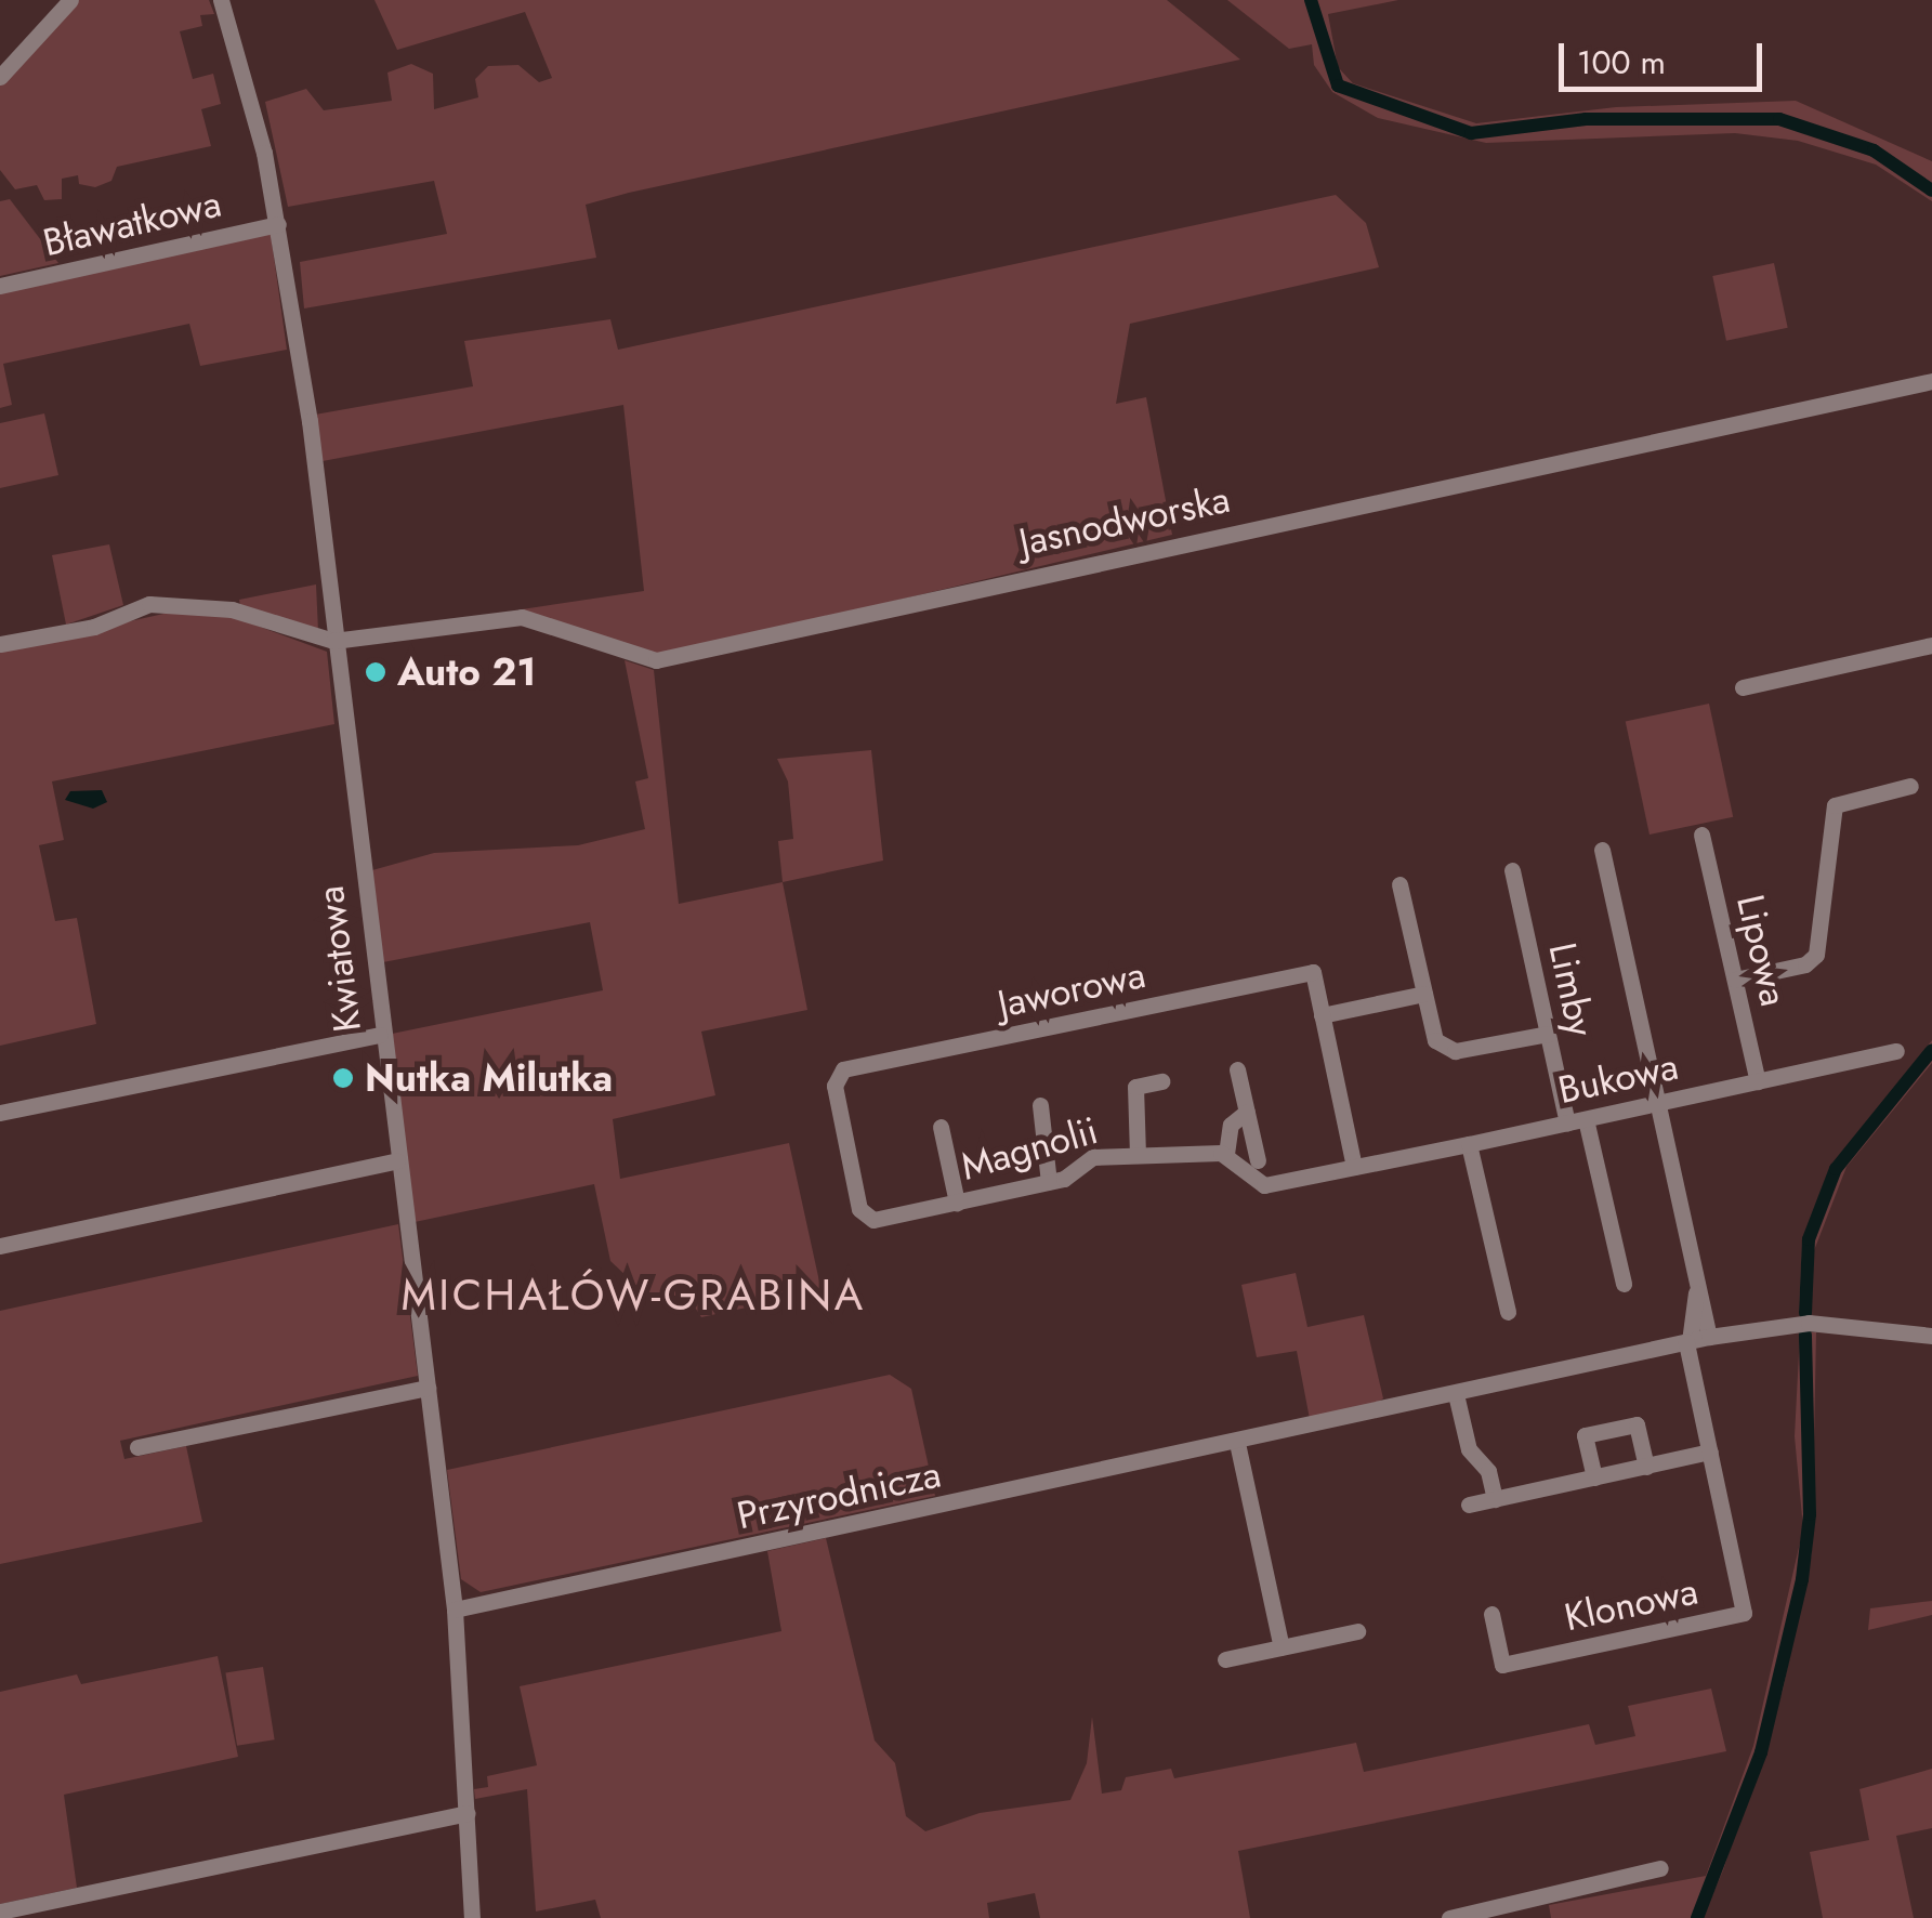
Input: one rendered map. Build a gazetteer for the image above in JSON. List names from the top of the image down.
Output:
{
  "streets": {
    "street": [
      "Bławatkowa",
      "Jasnodworska",
      "Lipowa",
      "Kwiatowa",
      "Jaworowa",
      "Limby",
      "Bukowa",
      "Magnolii",
      "Przyrodnicza",
      "Klonowa"
    ]
  },
  "crossings": [
    ["Bławatkowa", "Kwiatowa"],
    ["Jasnodworska", "Kwiatowa"],
    ["Lipowa", "Bukowa"],
    ["Kwiatowa", "Przyrodnicza"],
    ["Jaworowa", "Magnolii"],
    ["Limby", "Bukowa"],
    ["Przyrodnicza", "Klonowa"]
  ],
  "districts": ["MICHAŁÓW-GRABINA"],
  "places": ["Auto 21", "Nutka Milutka"],
  "scale_bar": "100 m"
}
